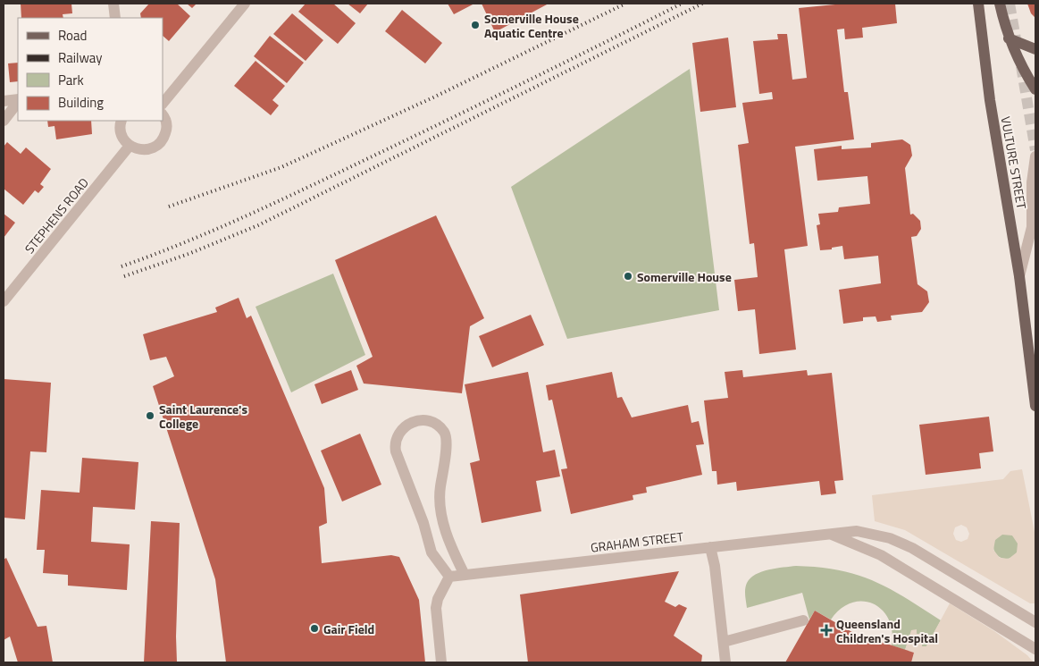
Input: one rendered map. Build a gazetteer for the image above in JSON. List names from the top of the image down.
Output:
{
  "streets": {
    "main road": ["VULTURE STREET"],
    "street": ["STEPHENS ROAD", "GRAHAM STREET"]
  },
  "places": {
    "other": [
      "Somerville House Aquatic Centre",
      "Somerville House",
      "Saint Laurence's College",
      "Gair Field"
    ],
    "health": ["Queensland Children's Hospital"]
  },
  "legend": [
    "Road",
    "Railway",
    "Park",
    "Building"
  ]
}
